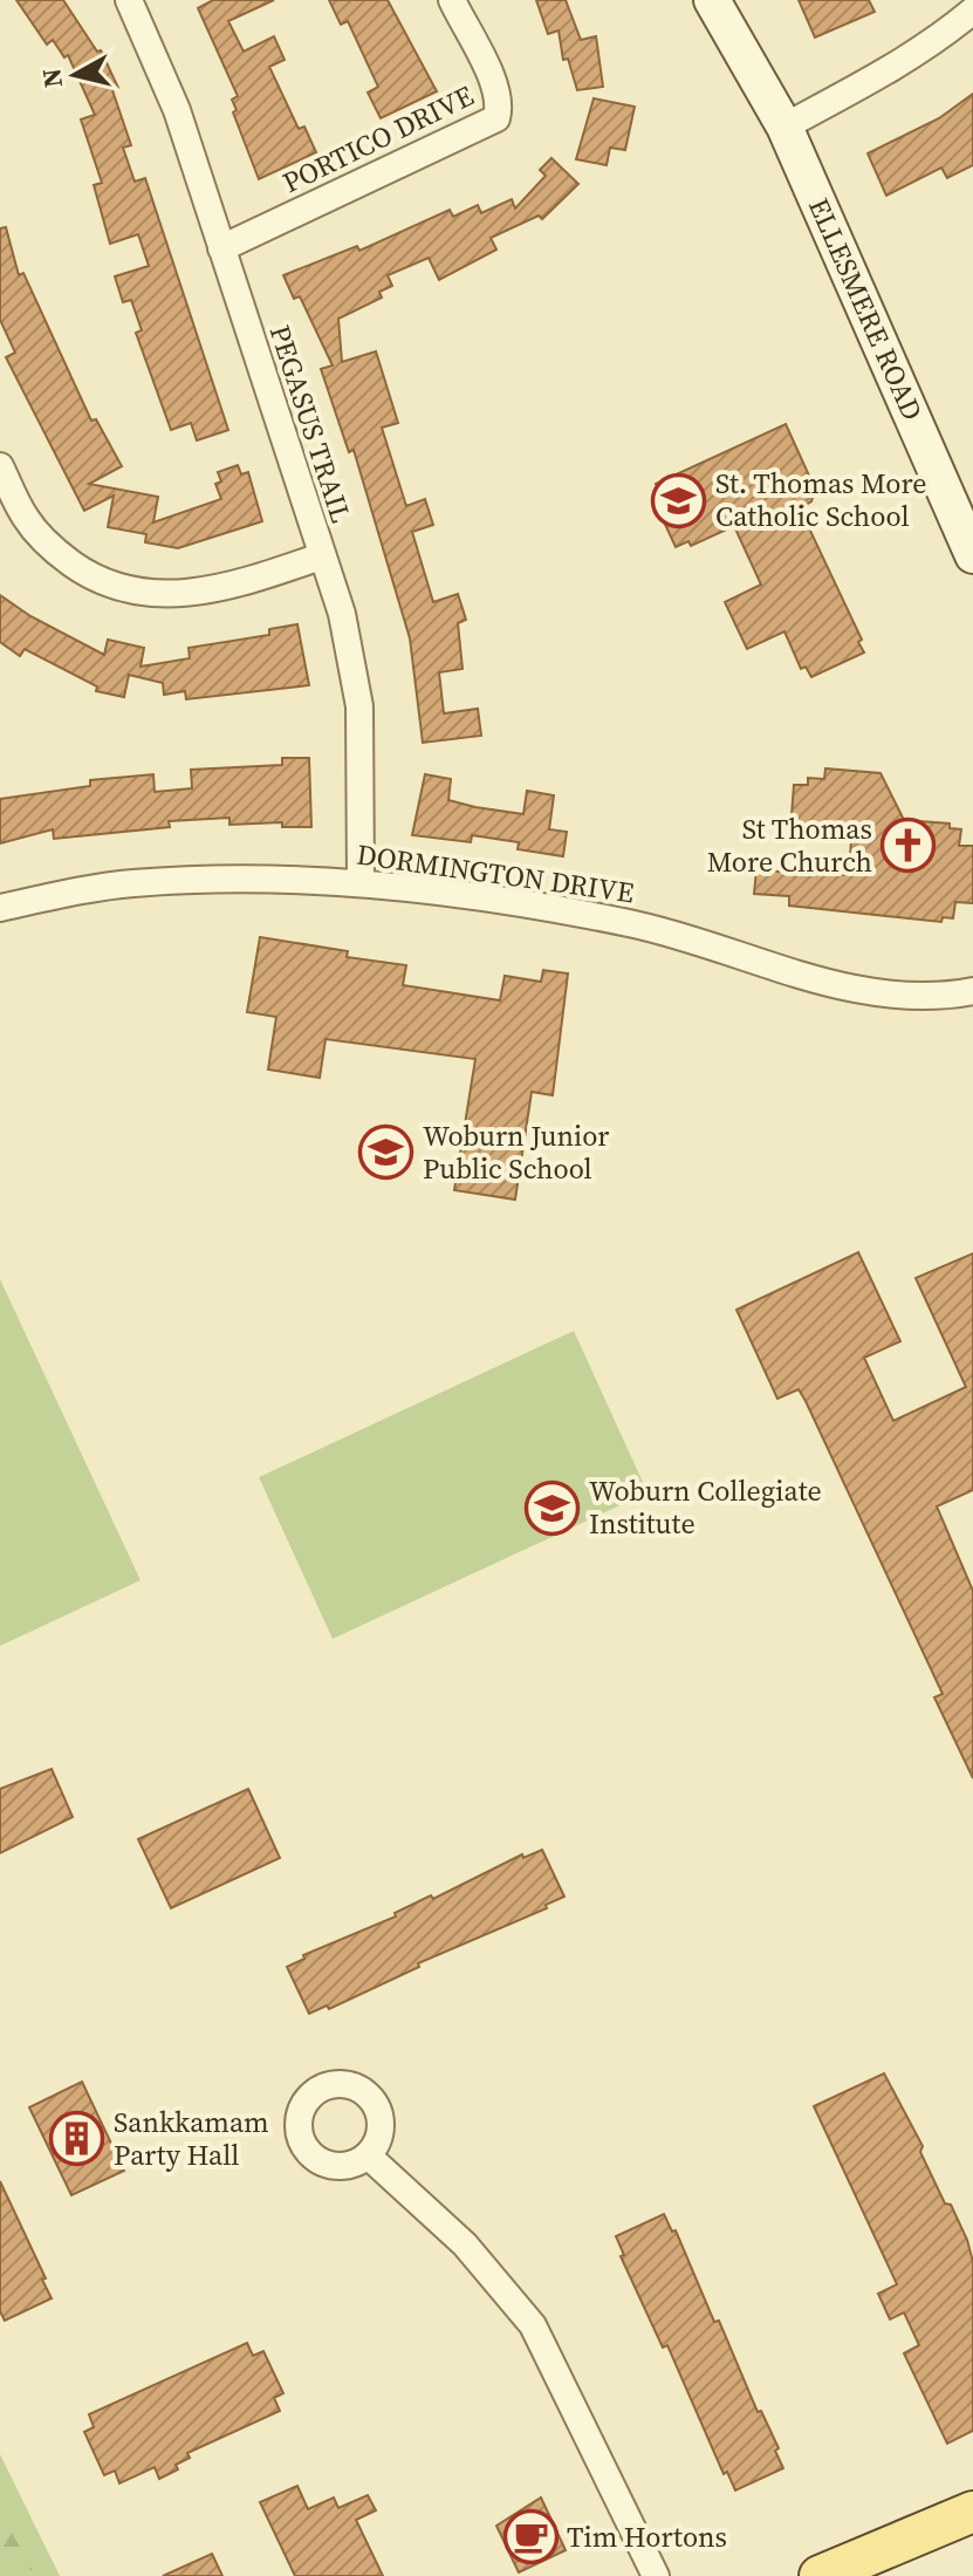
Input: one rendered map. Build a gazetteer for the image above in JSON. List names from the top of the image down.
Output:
{
  "streets": {
    "main road": ["ELLESMERE ROAD"],
    "street": ["PORTICO DRIVE", "PEGASUS TRAIL", "DORMINGTON DRIVE"]
  },
  "crossings": [
    ["PORTICO DRIVE", "PEGASUS TRAIL"],
    ["PEGASUS TRAIL", "DORMINGTON DRIVE"]
  ],
  "places": {
    "school or university": ["St. Thomas More Catholic School", "Woburn Junior Public School", "Woburn Collegiate Institute"],
    "church": ["St Thomas More Church"],
    "building": ["Sankkamam Party Hall"],
    "cafe": ["Tim Hortons"]
  },
  "north": "left"
}
